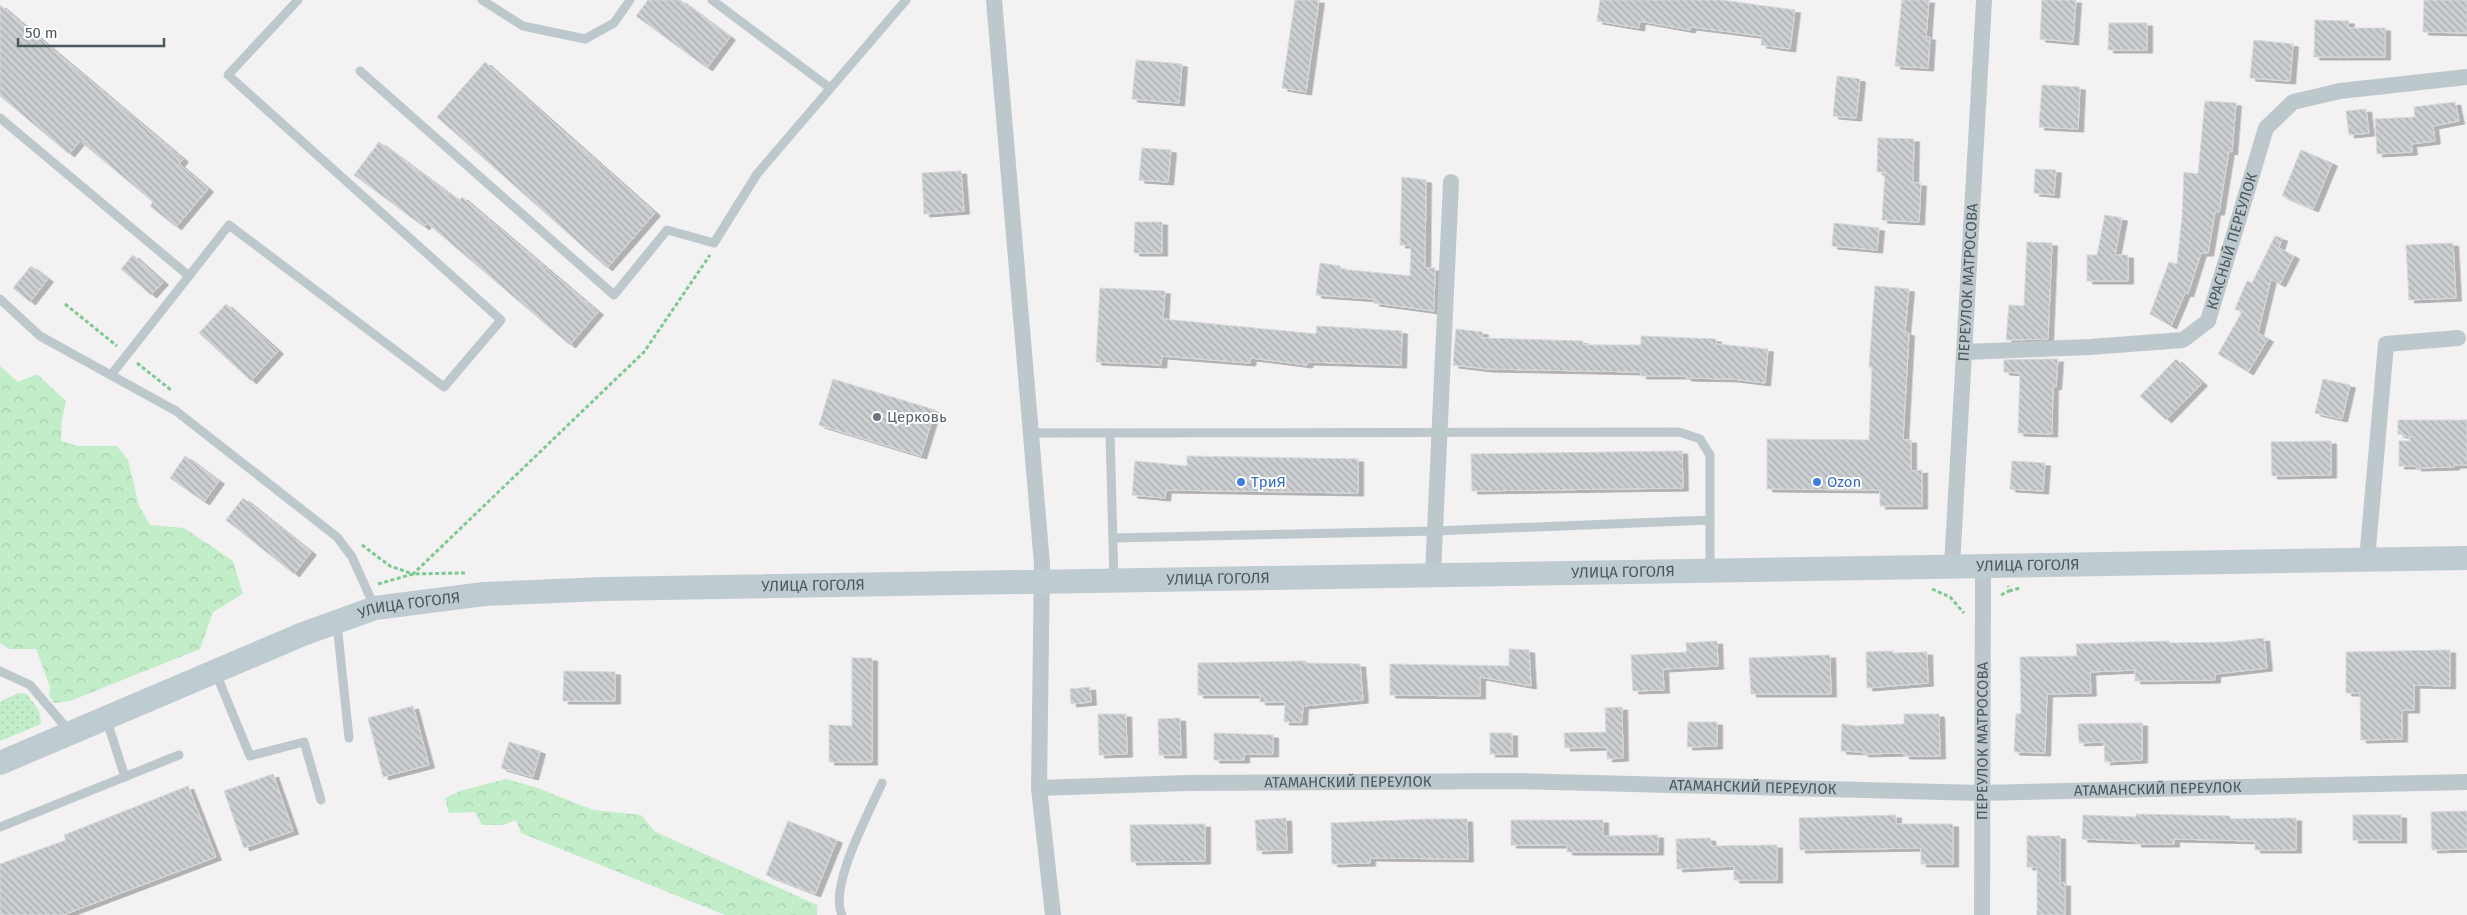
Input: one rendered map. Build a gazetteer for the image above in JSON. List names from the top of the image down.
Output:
{
  "streets": {
    "main road": ["УЛИЦА ГОГОЛЯ"],
    "street": ["КРАСНЫЙ ПЕРЕУЛОК", "ПЕРЕУЛОК МАТРОСОВА", "АТАМАНСКИЙ ПЕРЕУЛОК"]
  },
  "crossings": [
    ["КРАСНЫЙ ПЕРЕУЛОК", "ПЕРЕУЛОК МАТРОСОВА"],
    ["ПЕРЕУЛОК МАТРОСОВА", "УЛИЦА ГОГОЛЯ"],
    ["ПЕРЕУЛОК МАТРОСОВА", "АТАМАНСКИЙ ПЕРЕУЛОК"]
  ],
  "places": ["Церковь", "ТриЯ", "Ozon"],
  "scale_bar": "50 m"
}
